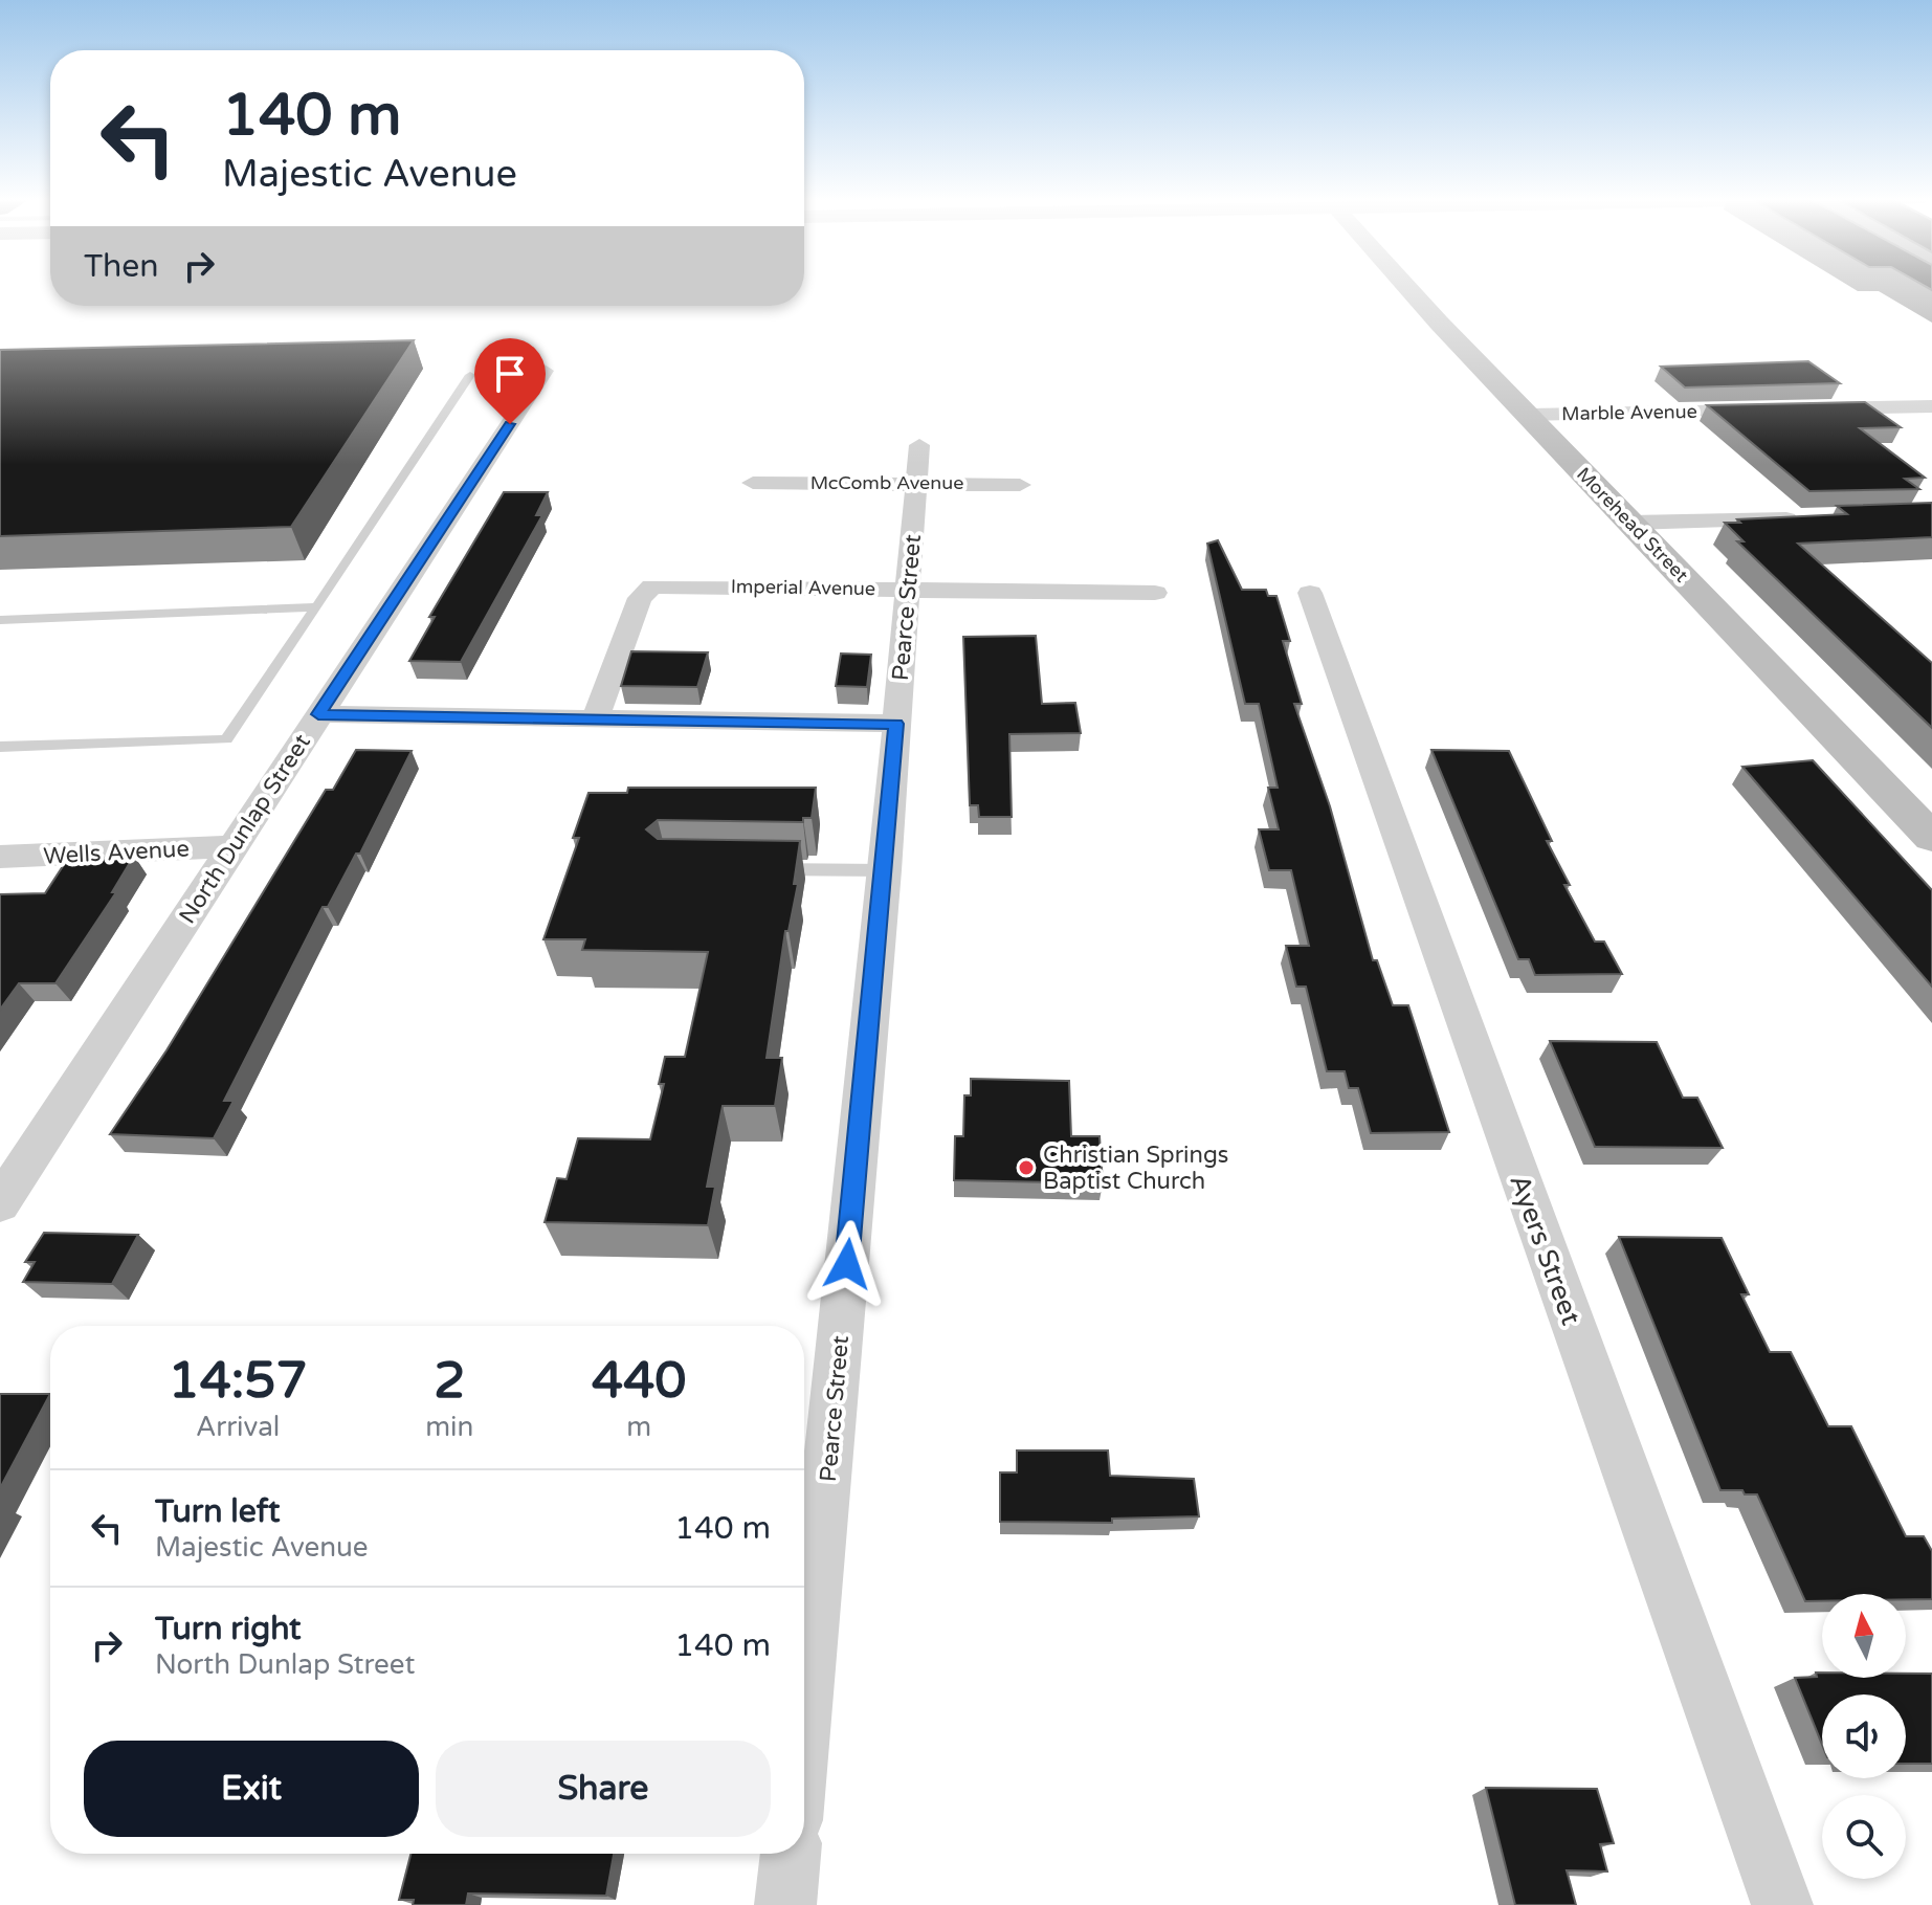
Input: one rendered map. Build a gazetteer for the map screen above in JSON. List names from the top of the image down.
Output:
{
  "streets": {
    "main road": ["Morehead Street"],
    "street": [
      "Marble Avenue",
      "McComb Avenue",
      "Imperial Avenue",
      "Pearce Street",
      "North Dunlap Street",
      "Wells Avenue",
      "Ayers Street"
    ]
  },
  "crossings": [
    ["Marble Avenue", "Morehead Street"],
    ["McComb Avenue", "Pearce Street"],
    ["Imperial Avenue", "Pearce Street"],
    ["North Dunlap Street", "Wells Avenue"]
  ],
  "places": ["Christian Springs Baptist Church"],
  "north": "top",
  "page": {
    "turn": ["140 m", "Majestic Avenue"],
    "then": "Then",
    "eta": [
      "14:57",
      "Arrival",
      "2",
      "min",
      "440",
      "m"
    ],
    "list": [
      {
        "name": "Turn left",
        "note": "Majestic Avenue",
        "value": "140 m"
      },
      {
        "name": "Turn right",
        "note": "North Dunlap Street",
        "value": "140 m"
      }
    ],
    "buttons": ["Exit", "Share"]
  }
}
